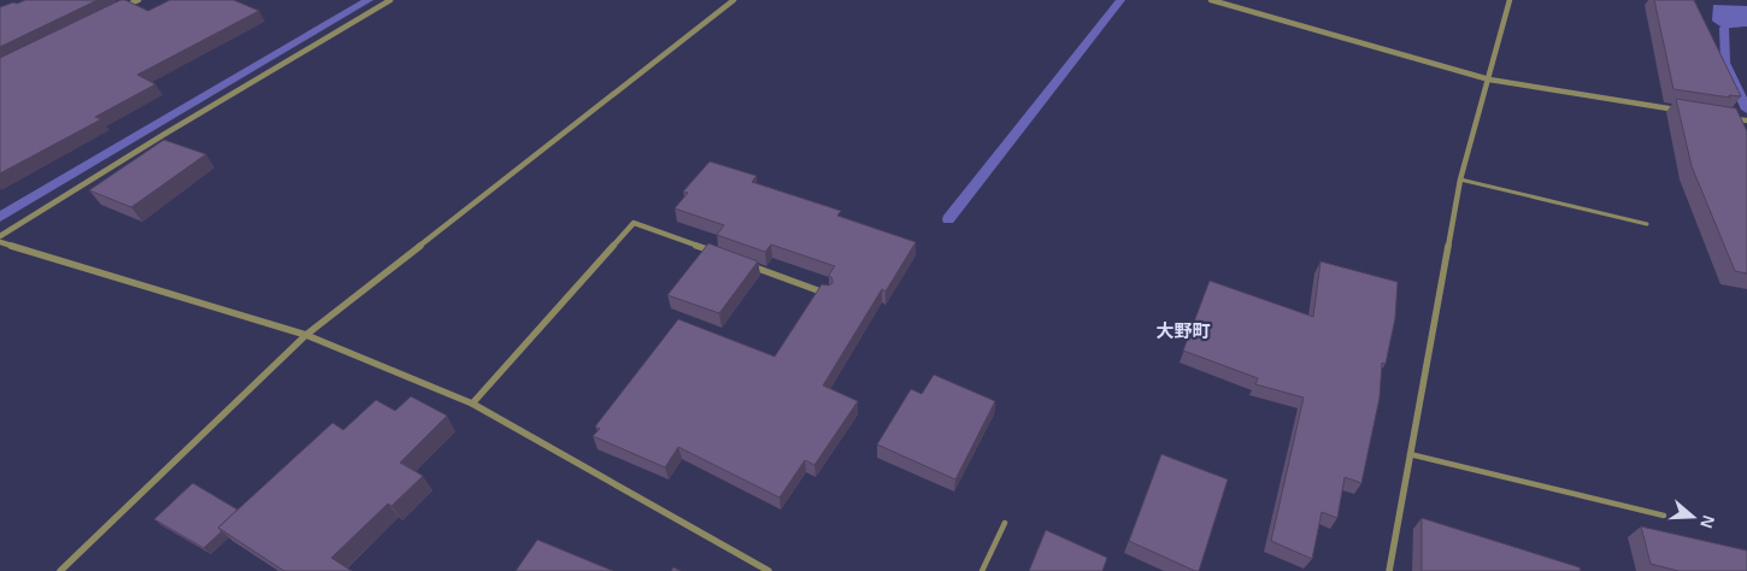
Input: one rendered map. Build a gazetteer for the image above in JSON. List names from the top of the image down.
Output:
{
  "districts": ["大野町"],
  "north": "right"
}
